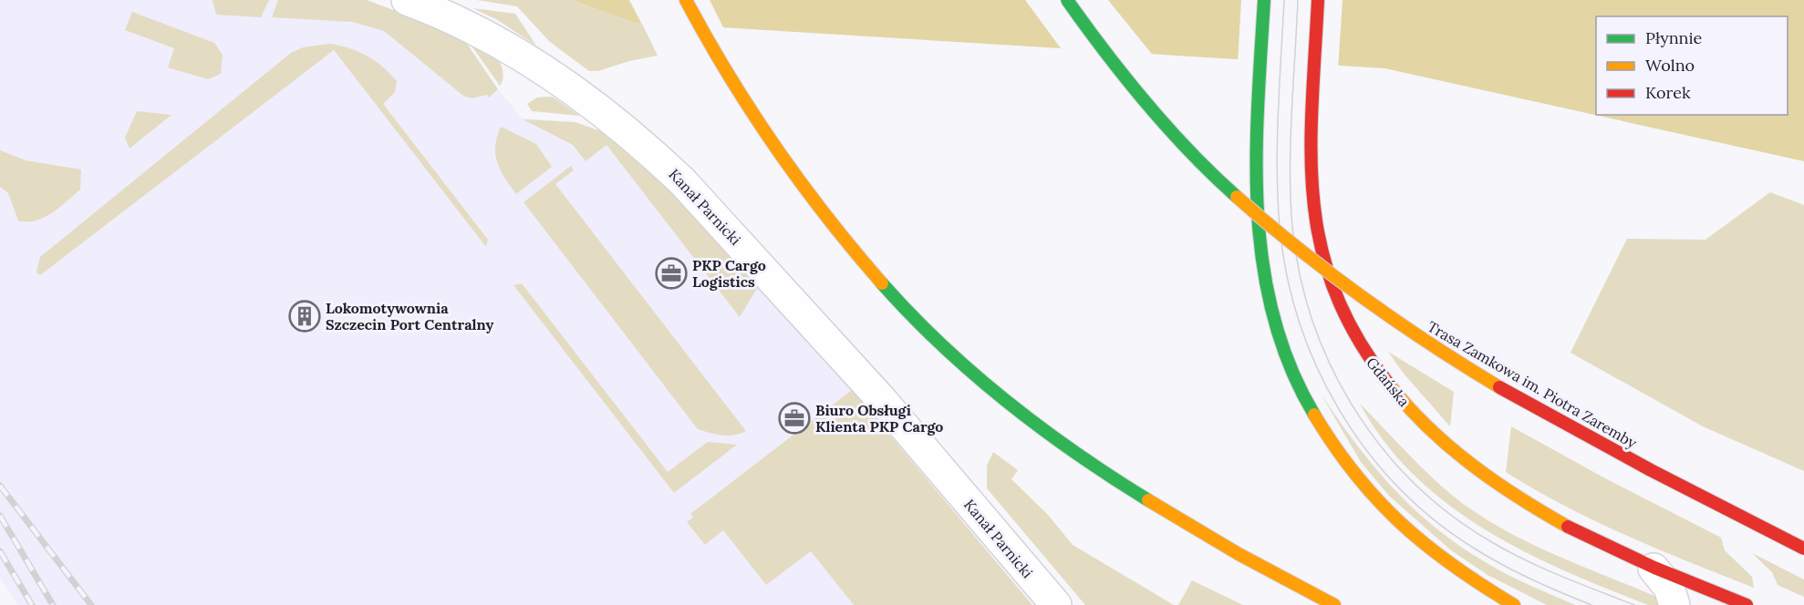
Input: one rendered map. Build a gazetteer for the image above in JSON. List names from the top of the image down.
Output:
{
  "streets": {
    "main road": ["Gdańska", "Trasa Zamkowa im. Piotra Zaremby"],
    "street": ["Kanał Parnicki"]
  },
  "places": {
    "office": ["PKP Cargo Logistics", "Biuro Obsługi Klienta PKP Cargo"],
    "building": ["Lokomotywownia Szczecin Port Centralny"]
  },
  "legend": ["Płynnie", "Wolno", "Korek"]
}
